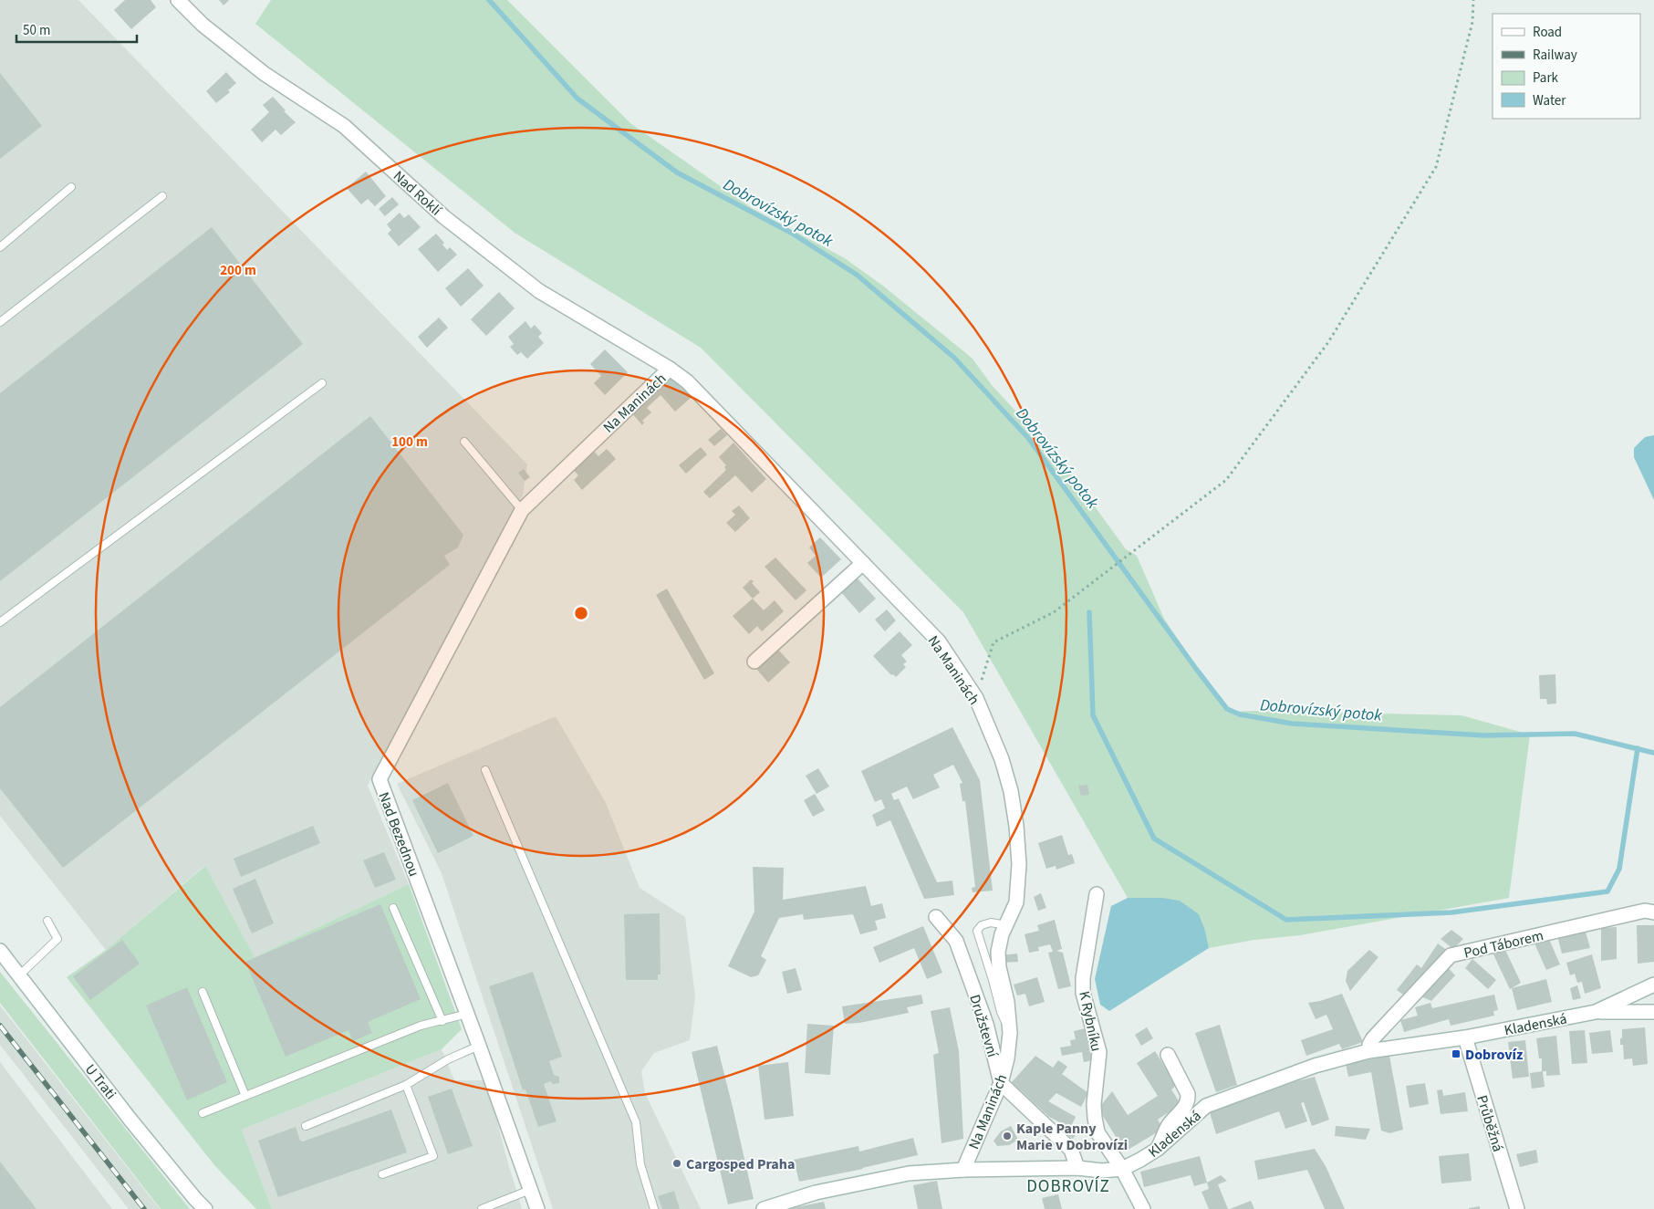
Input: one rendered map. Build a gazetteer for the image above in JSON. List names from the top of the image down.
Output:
{
  "streets": {
    "street": [
      "Nad Roklí",
      "Na Maninách",
      "Nad Bezednou",
      "Pod Táborem",
      "K Rybníku",
      "Kladenská",
      "Družstevní",
      "U Trati",
      "Průběžná"
    ]
  },
  "crossings": [
    ["Nad Roklí", "Na Maninách"],
    ["Na Maninách", "Nad Bezednou"],
    ["Na Maninách", "Kladenská"],
    ["Na Maninách", "Družstevní"],
    ["Pod Táborem", "Kladenská"],
    ["K Rybníku", "Kladenská"],
    ["Kladenská", "Průběžná"]
  ],
  "districts": ["DOBROVÍZ"],
  "water": ["Dobrovízský potok"],
  "places": {
    "transit": ["Dobrovíz"],
    "other": ["Kaple Panny Marie v Dobrovízi", "Cargosped Praha"]
  },
  "legend": [
    "Road",
    "Railway",
    "Park",
    "Water"
  ],
  "scale_bar": "50 m",
  "rings": ["200 m", "100 m"]
}
